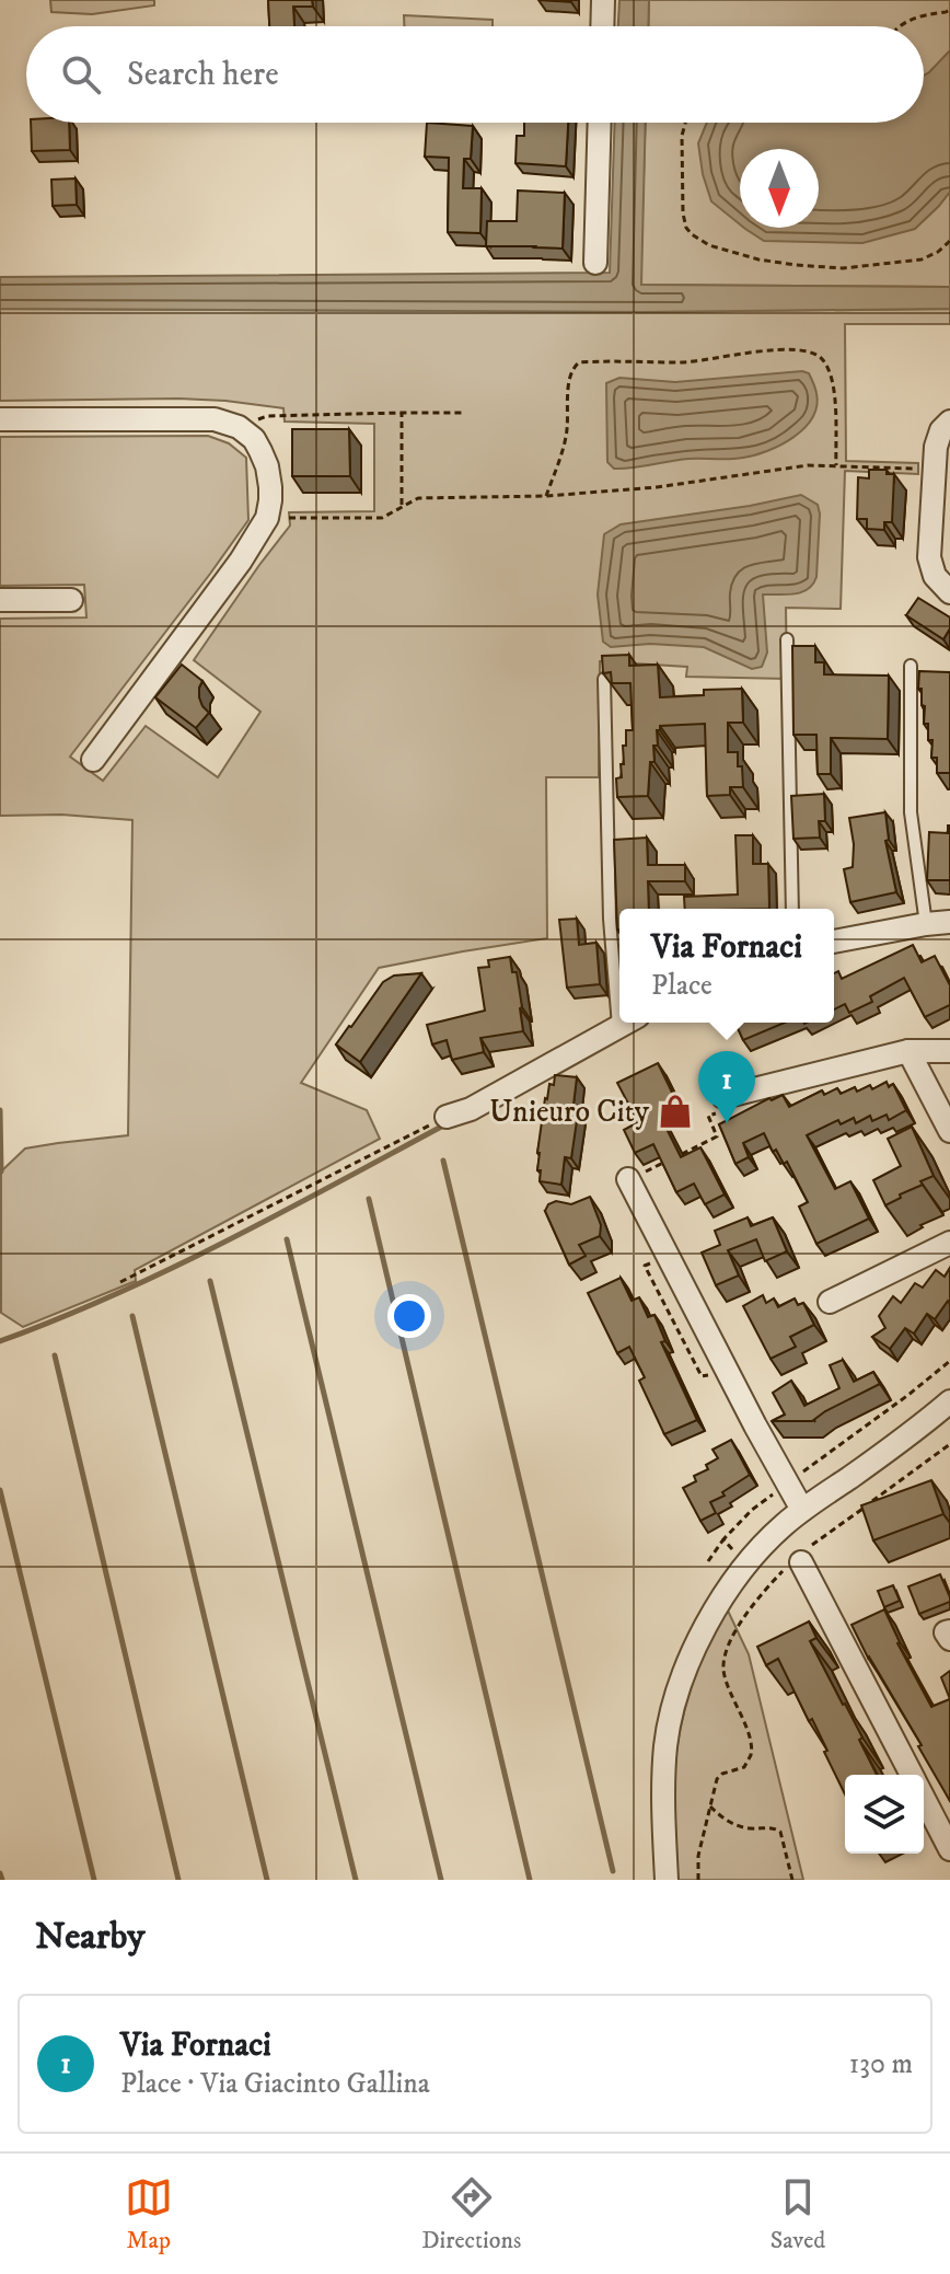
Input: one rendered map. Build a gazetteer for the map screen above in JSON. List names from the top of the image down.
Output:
{
  "places": {
    "shop": ["Unieuro City"]
  },
  "north": "bottom",
  "page": {
    "search": "Search here",
    "popup": ["Via Fornaci", "Place"],
    "pins": "1",
    "heading": "Nearby",
    "list": [
      {
        "mark": "1",
        "name": "Via Fornaci",
        "note": "Place · Via Giacinto Gallina",
        "value": "130 m"
      }
    ],
    "nav": ["Map", "Directions", "Saved"]
  }
}
